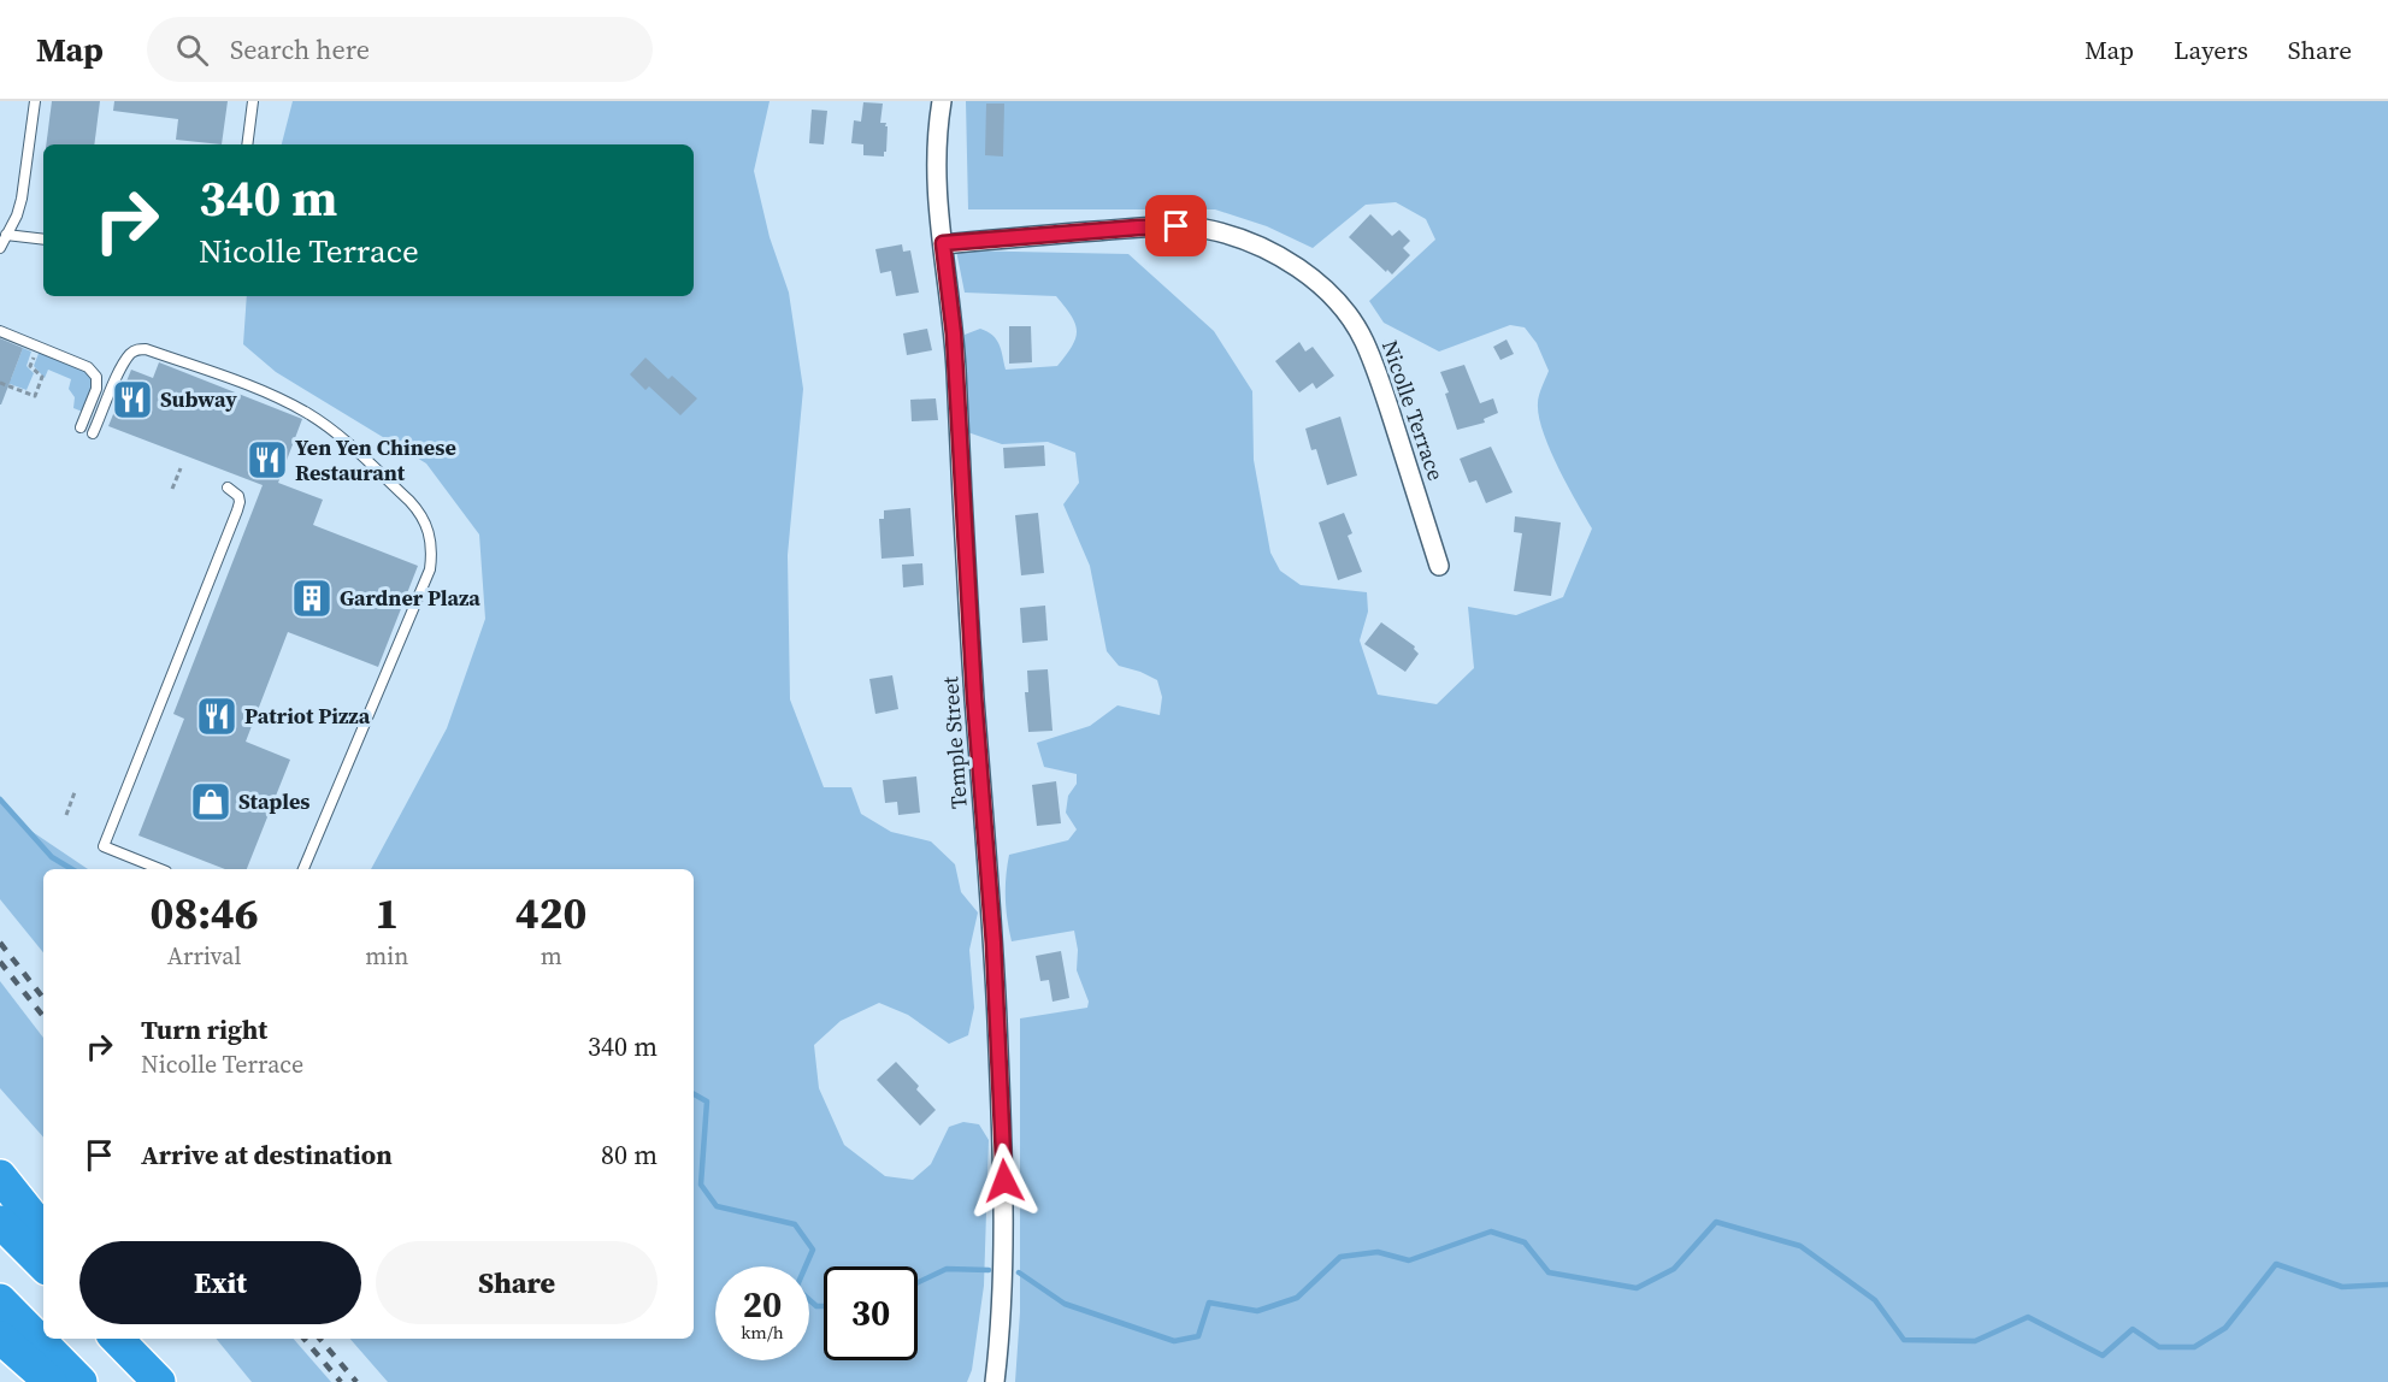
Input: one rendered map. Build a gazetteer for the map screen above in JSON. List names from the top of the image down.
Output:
{
  "streets": {
    "street": ["Nicolle Terrace", "Temple Street"]
  },
  "crossings": [
    ["Nicolle Terrace", "Temple Street"]
  ],
  "places": {
    "restaurant": ["Subway", "Yen Yen Chinese Restaurant", "Patriot Pizza"],
    "building": ["Gardner Plaza"],
    "shop": ["Staples"]
  },
  "page": {
    "header": "Map",
    "search": "Search here",
    "nav": ["Map", "Layers", "Share"],
    "turn": ["340 m", "Nicolle Terrace"],
    "eta": [
      "08:46",
      "Arrival",
      "1",
      "min",
      "420",
      "m"
    ],
    "list": [
      {
        "name": "Turn right",
        "note": "Nicolle Terrace",
        "value": "340 m"
      },
      {
        "name": "Arrive at destination",
        "value": "80 m"
      }
    ],
    "buttons": ["Exit", "Share"],
    "speed": "20 km/h",
    "limit": "30"
  }
}
